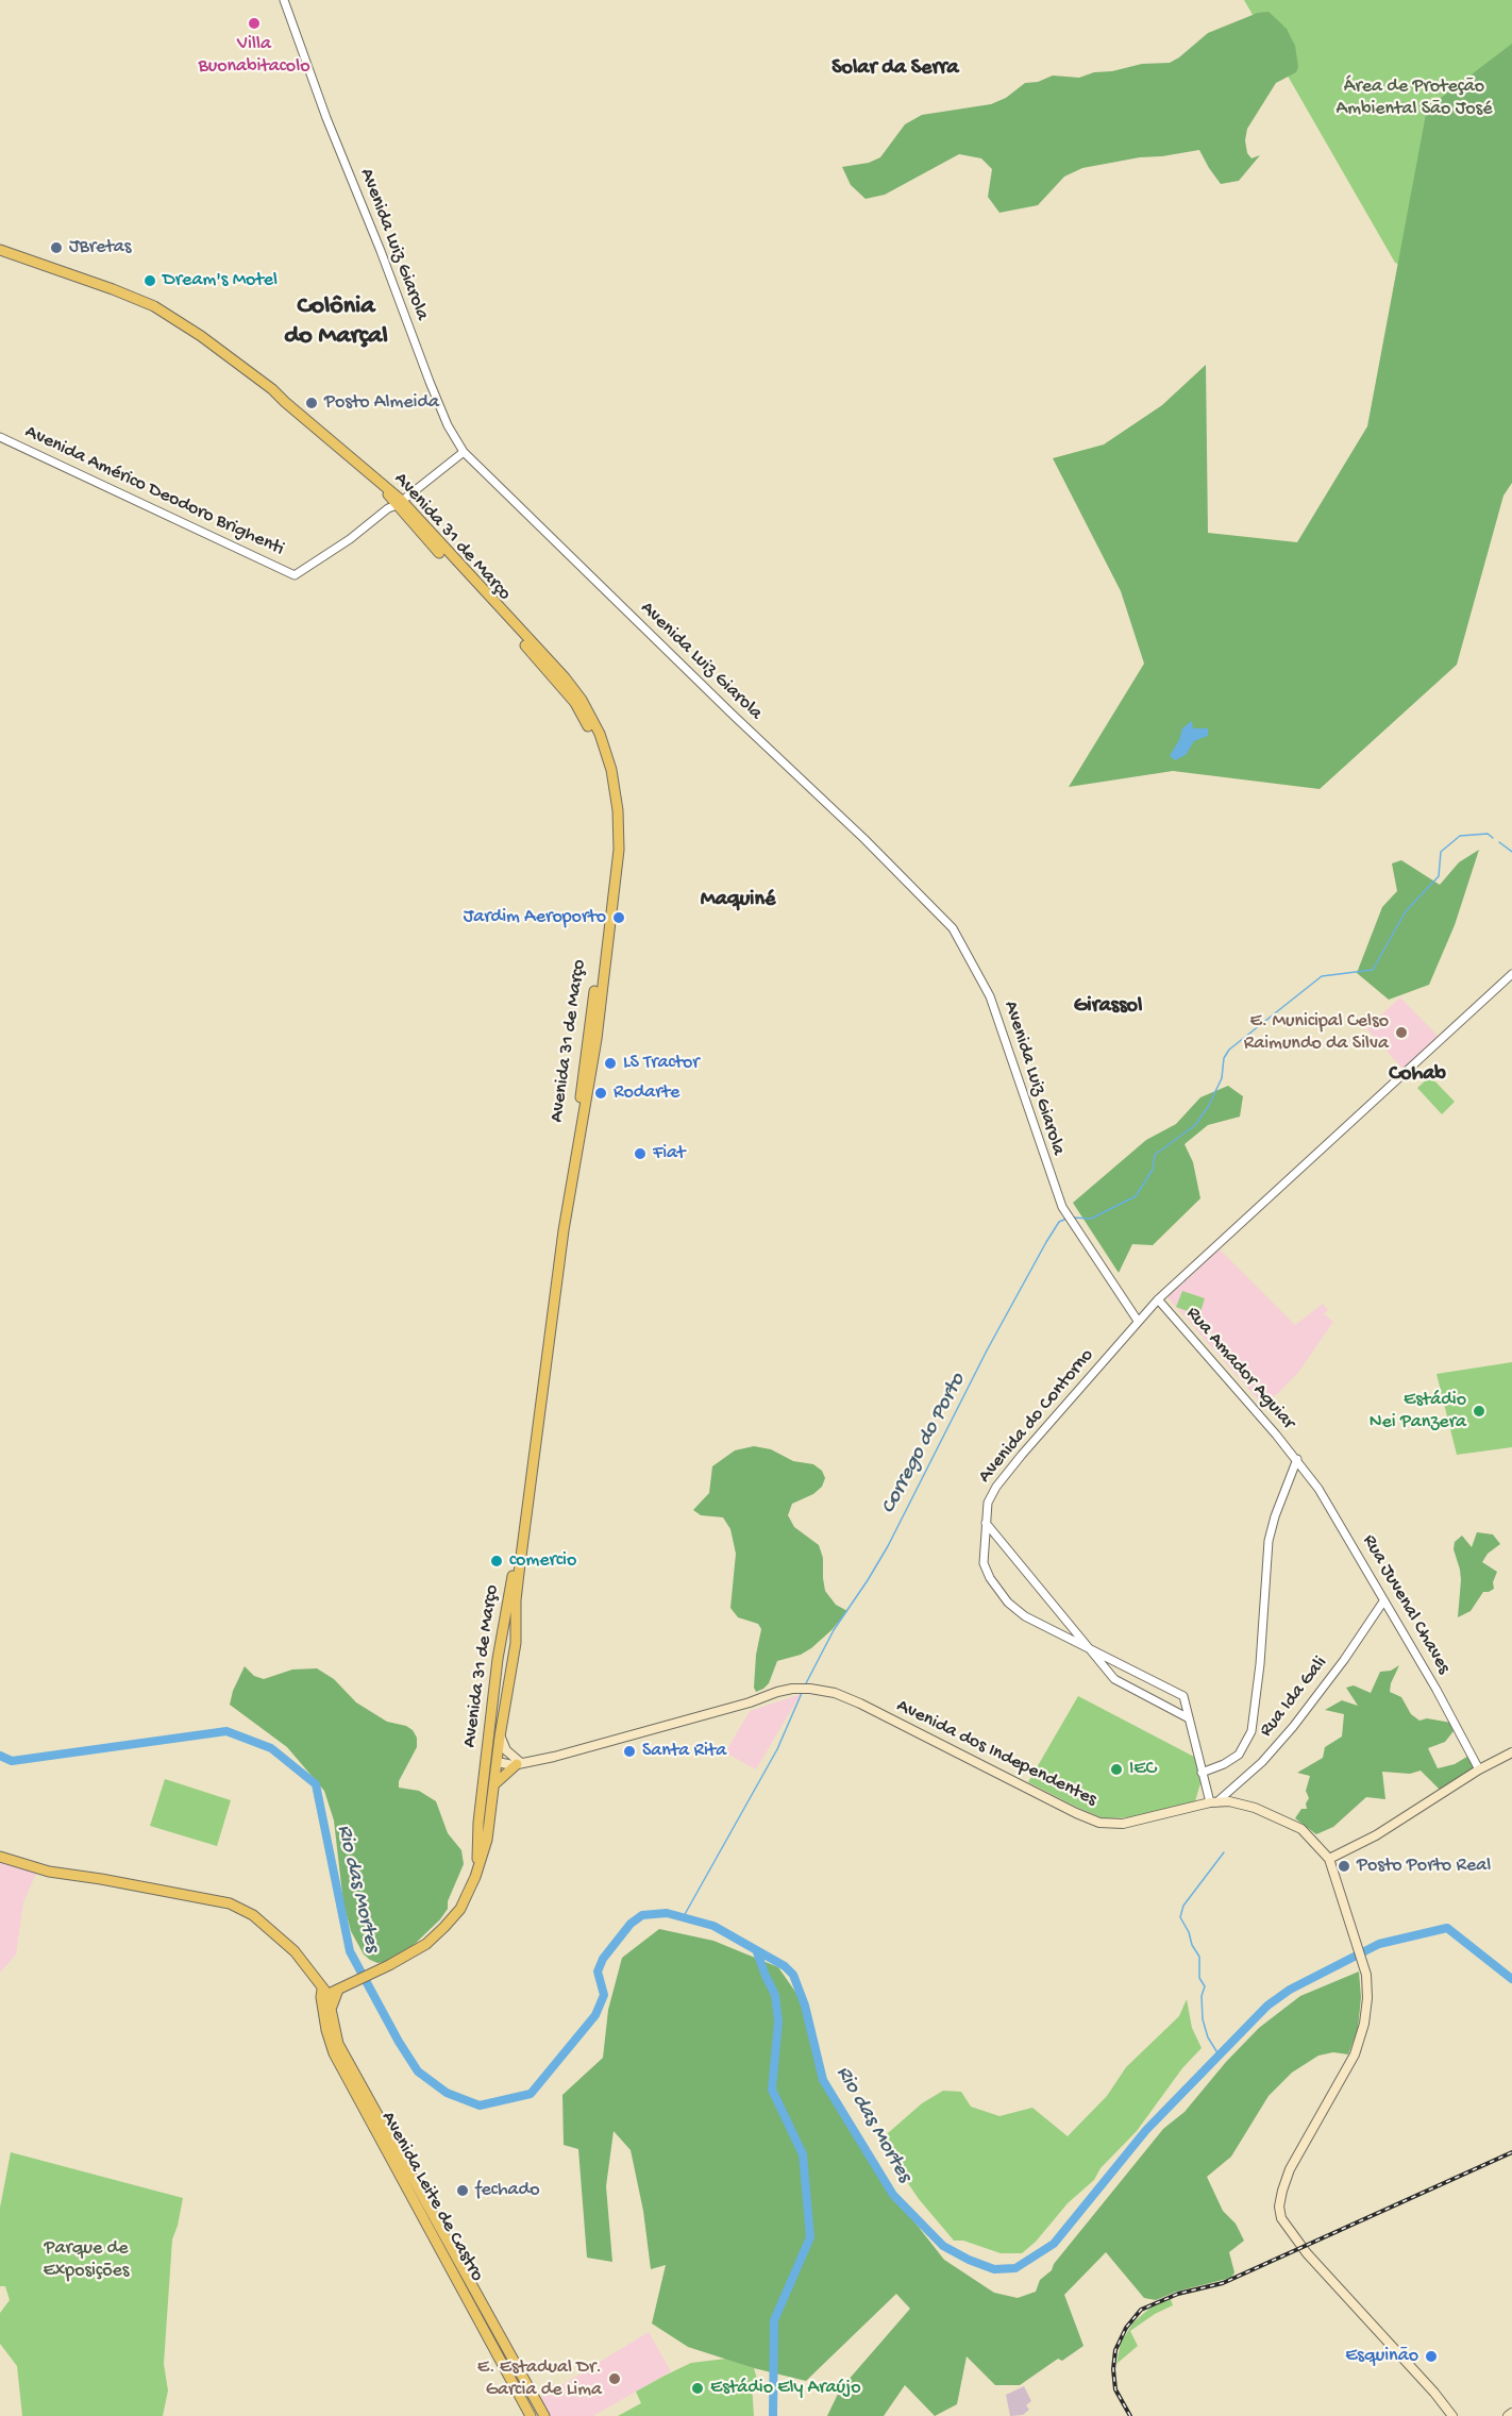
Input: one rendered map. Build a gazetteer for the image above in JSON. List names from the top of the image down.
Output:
{
  "streets": {
    "main road": ["Avenida 31 de Março", "Avenida dos Independentes", "Avenida Leite de Castro"],
    "street": [
      "Avenida Luiz Giarola",
      "Avenida Américo Deodoro Brighenti",
      "Rua Amador Aguiar",
      "Avenida do Contorno",
      "Rua Juvenal Chaves",
      "Rua Ida Gali"
    ]
  },
  "crossings": [
    ["Avenida Luiz Giarola", "Avenida do Contorno"],
    ["Avenida Américo Deodoro Brighenti", "Avenida 31 de Março"],
    ["Avenida 31 de Março", "Avenida dos Independentes"],
    ["Avenida 31 de Março", "Avenida Leite de Castro"],
    ["Rua Amador Aguiar", "Avenida do Contorno"],
    ["Rua Amador Aguiar", "Rua Juvenal Chaves"],
    ["Rua Juvenal Chaves", "Rua Ida Gali"],
    ["Rua Ida Gali", "Avenida dos Independentes"]
  ],
  "districts": [
    "Solar da Serra",
    "Colônia do Marçal",
    "Maquiné",
    "Girassol",
    "Cohab"
  ],
  "water": ["Corrego do Porto", "Rio das Mortes"],
  "parks": ["Área de Proteção Ambiental São José", "Parque de Exposições"],
  "places": [
    "Villa Buonabitacolo",
    "JBretas",
    "Dream's Motel",
    "Posto Almeida",
    "Jardim Aeroporto",
    "E. Municipal Celso Raimundo da Silva",
    "LS Tractor",
    "Rodarte",
    "Fiat",
    "Estádio Nei Panzera",
    "comercio",
    "Santa Rita",
    "IEC",
    "Posto Porto Real",
    "fechado",
    "Esquinão",
    "E. Estadual Dr. Garcia de Lima",
    "Estádio Ely Araújo"
  ]
}
